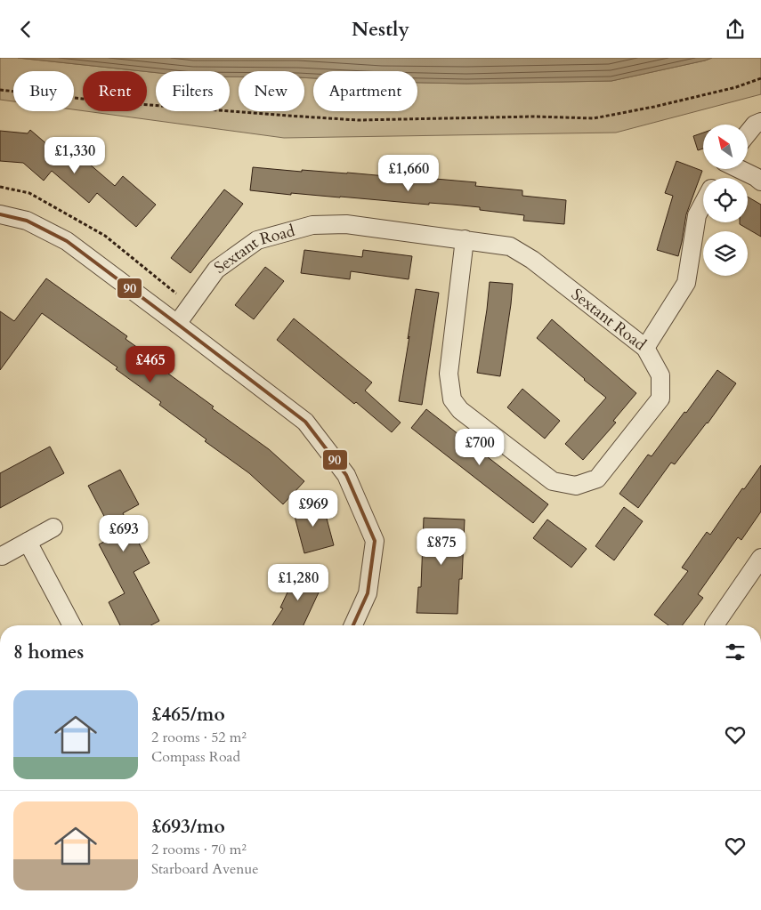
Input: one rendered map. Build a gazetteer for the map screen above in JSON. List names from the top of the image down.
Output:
{
  "streets": {
    "street": ["Sextant Road"]
  },
  "lines": ["transit line 90"],
  "north": "top left",
  "page": {
    "header": "Nestly",
    "chip": [
      "Buy",
      "Rent",
      "Filters",
      "New",
      "Apartment"
    ],
    "price": [
      "£1,330",
      "£1,660",
      "£465",
      "£700",
      "£969",
      "£693",
      "£875",
      "£1,280"
    ],
    "heading": "8 homes",
    "list": [
      {
        "name": "£465/mo",
        "note": "2 rooms · 52 m² · Compass Road"
      },
      {
        "name": "£693/mo",
        "note": "2 rooms · 70 m² · Starboard Avenue"
      }
    ]
  }
}
